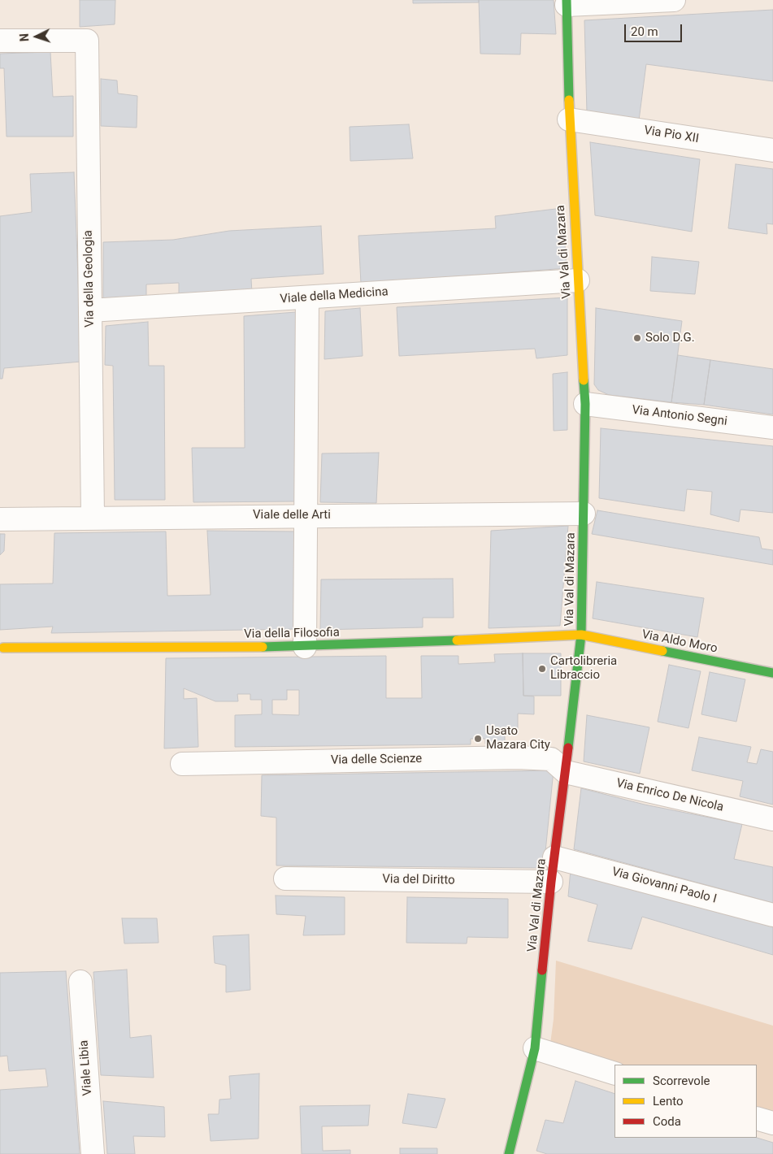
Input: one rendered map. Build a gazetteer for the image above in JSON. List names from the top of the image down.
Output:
{
  "streets": {
    "street": [
      "Via Pio XII",
      "Via Val di Mazara",
      "Via della Geologia",
      "Viale della Medicina",
      "Via Antonio Segni",
      "Viale delle Arti",
      "Via della Filosofia",
      "Via Aldo Moro",
      "Via delle Scienze",
      "Via Enrico De Nicola",
      "Via del Diritto",
      "Via Giovanni Paolo I",
      "Viale Libia"
    ]
  },
  "crossings": [
    ["Via Pio XII", "Via Val di Mazara"],
    ["Via Val di Mazara", "Viale della Medicina"],
    ["Via Val di Mazara", "Via Antonio Segni"],
    ["Via Val di Mazara", "Viale delle Arti"],
    ["Via Val di Mazara", "Via della Filosofia"],
    ["Via Val di Mazara", "Via Aldo Moro"],
    ["Via Val di Mazara", "Via delle Scienze"],
    ["Via Val di Mazara", "Via Enrico De Nicola"],
    ["Via Val di Mazara", "Via del Diritto"],
    ["Via Val di Mazara", "Via Giovanni Paolo I"],
    ["Via della Geologia", "Viale della Medicina"],
    ["Via della Geologia", "Viale delle Arti"],
    ["Via della Filosofia", "Via Aldo Moro"],
    ["Via delle Scienze", "Via Enrico De Nicola"]
  ],
  "places": ["Solo D.G.", "Cartolibreria Libraccio", "Usato Mazara City"],
  "legend": ["Scorrevole", "Lento", "Coda"],
  "scale_bar": "20 m",
  "north": "left"
}
